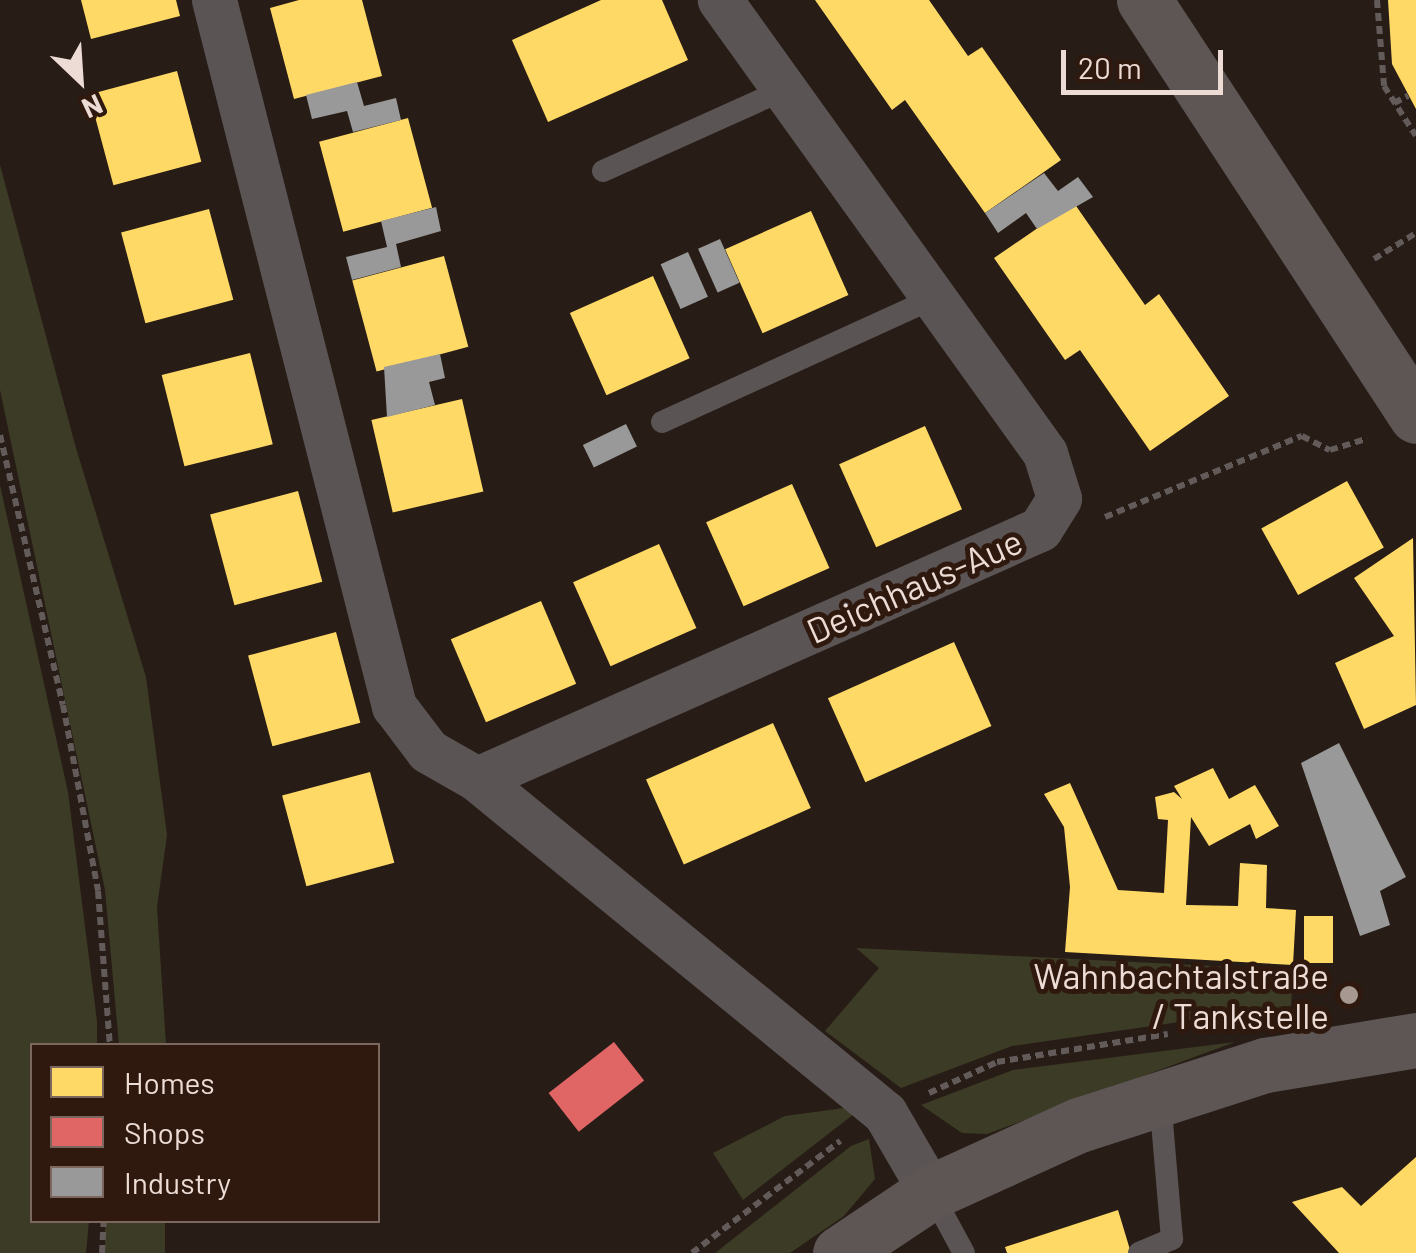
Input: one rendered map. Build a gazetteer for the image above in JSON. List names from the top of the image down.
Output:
{
  "streets": {
    "street": ["Deichhaus-Aue"]
  },
  "places": ["Wahnbachtalstraße / Tankstelle"],
  "legend": ["Homes", "Shops", "Industry"],
  "scale_bar": "20 m",
  "north": "bottom right"
}
